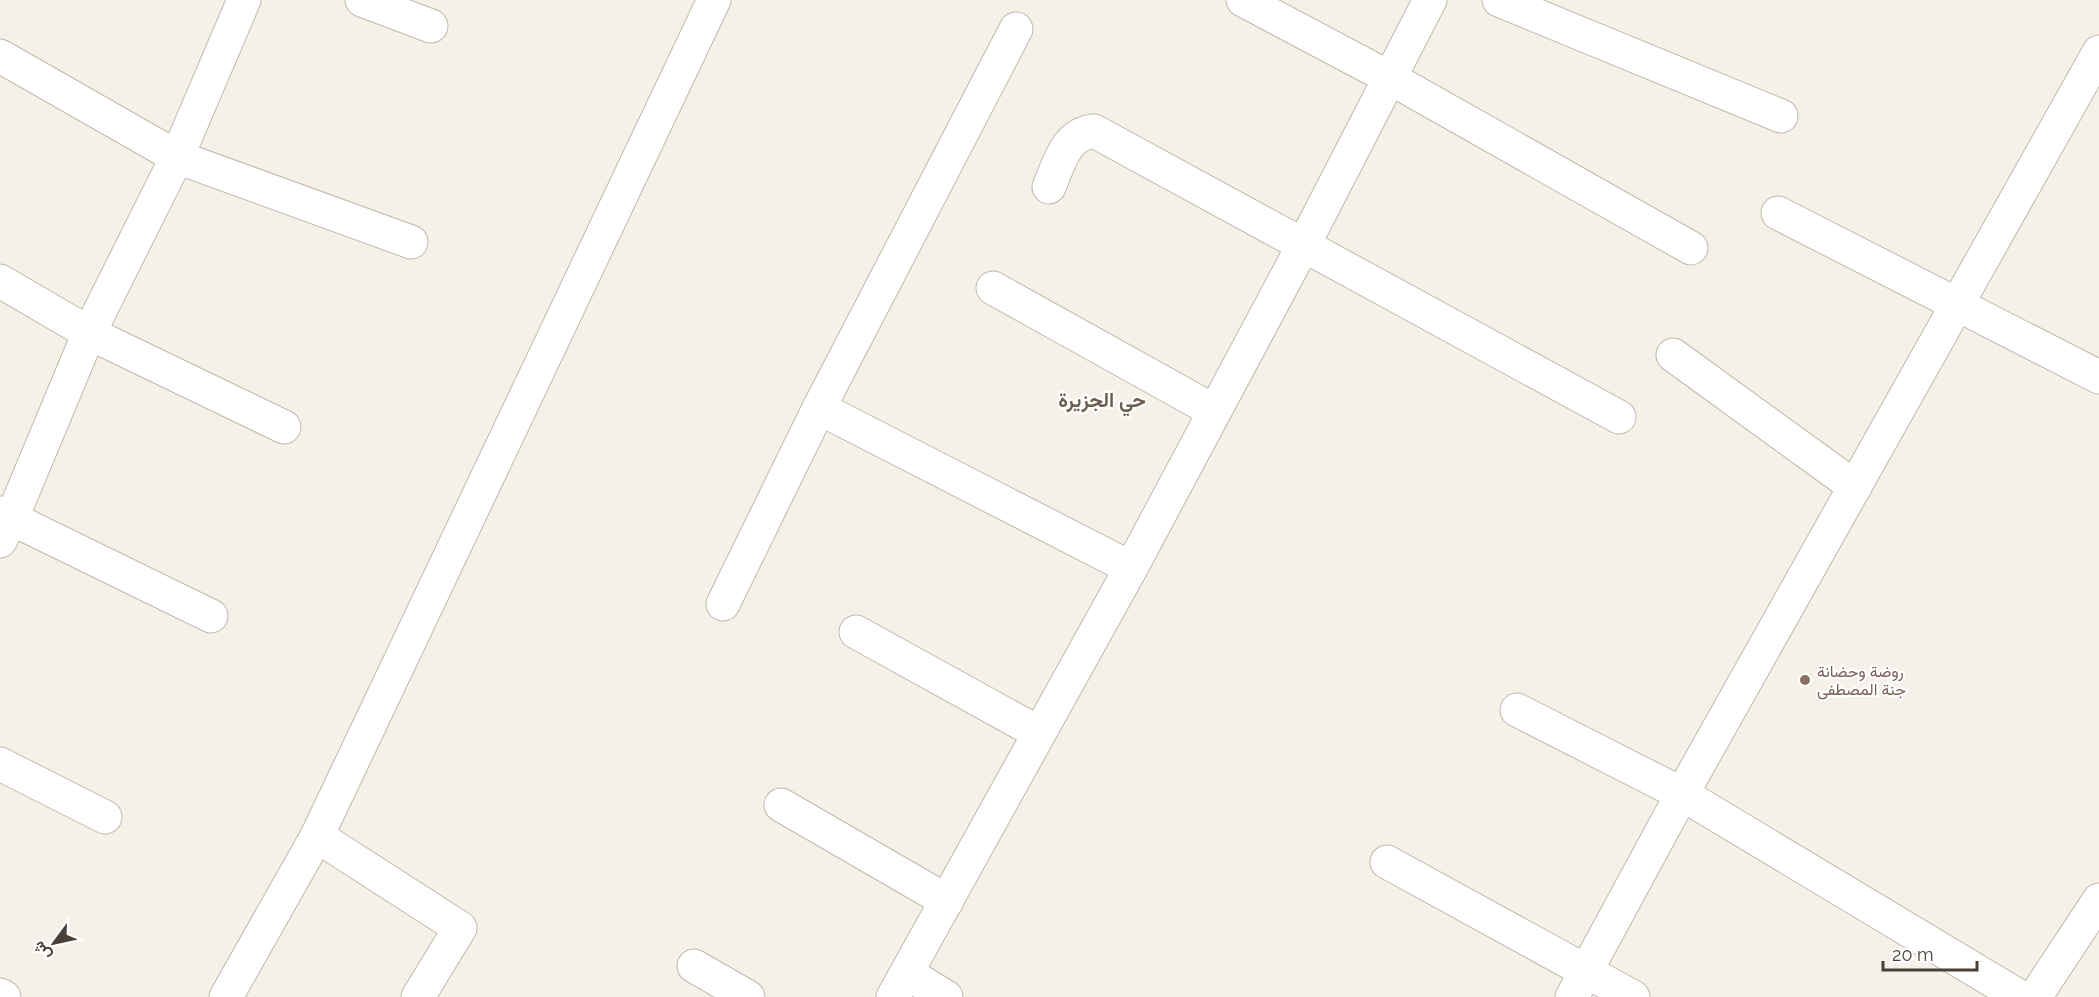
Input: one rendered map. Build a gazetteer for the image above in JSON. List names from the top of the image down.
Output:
{
  "districts": ["حي الجزيرة"],
  "places": ["روضة وحضانة جنة المصطفى"],
  "scale_bar": "20 m",
  "north": "bottom left"
}
